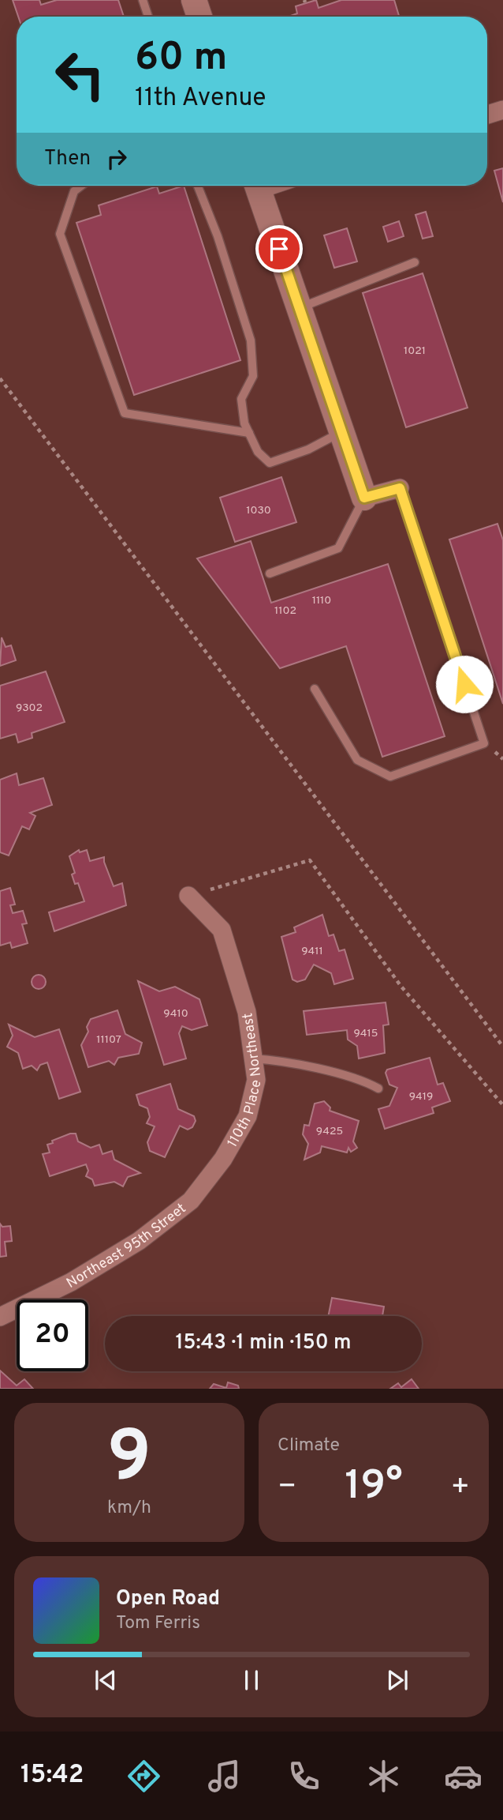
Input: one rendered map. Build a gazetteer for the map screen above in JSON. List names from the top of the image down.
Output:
{
  "streets": {
    "street": ["110th Place Northeast", "Northeast 95th Street"]
  },
  "crossings": [
    ["110th Place Northeast", "Northeast 95th Street"]
  ],
  "house_numbers": [
    "1021",
    "1030",
    "1110",
    "1102",
    "9302",
    "9411",
    "9410",
    "9415",
    "11107",
    "9419",
    "9425"
  ],
  "page": {
    "turn": ["60 m", "11th Avenue"],
    "then": "Then",
    "limit": "20",
    "trip": "15:43 · 1 min · 150 m",
    "tile": [
      ["9", "km/h"],
      "Climate"
    ],
    "heat": ["−", "19°", "+"],
    "song": ["Open Road", "Tom Ferris"],
    "tabs": "15:42"
  }
}
